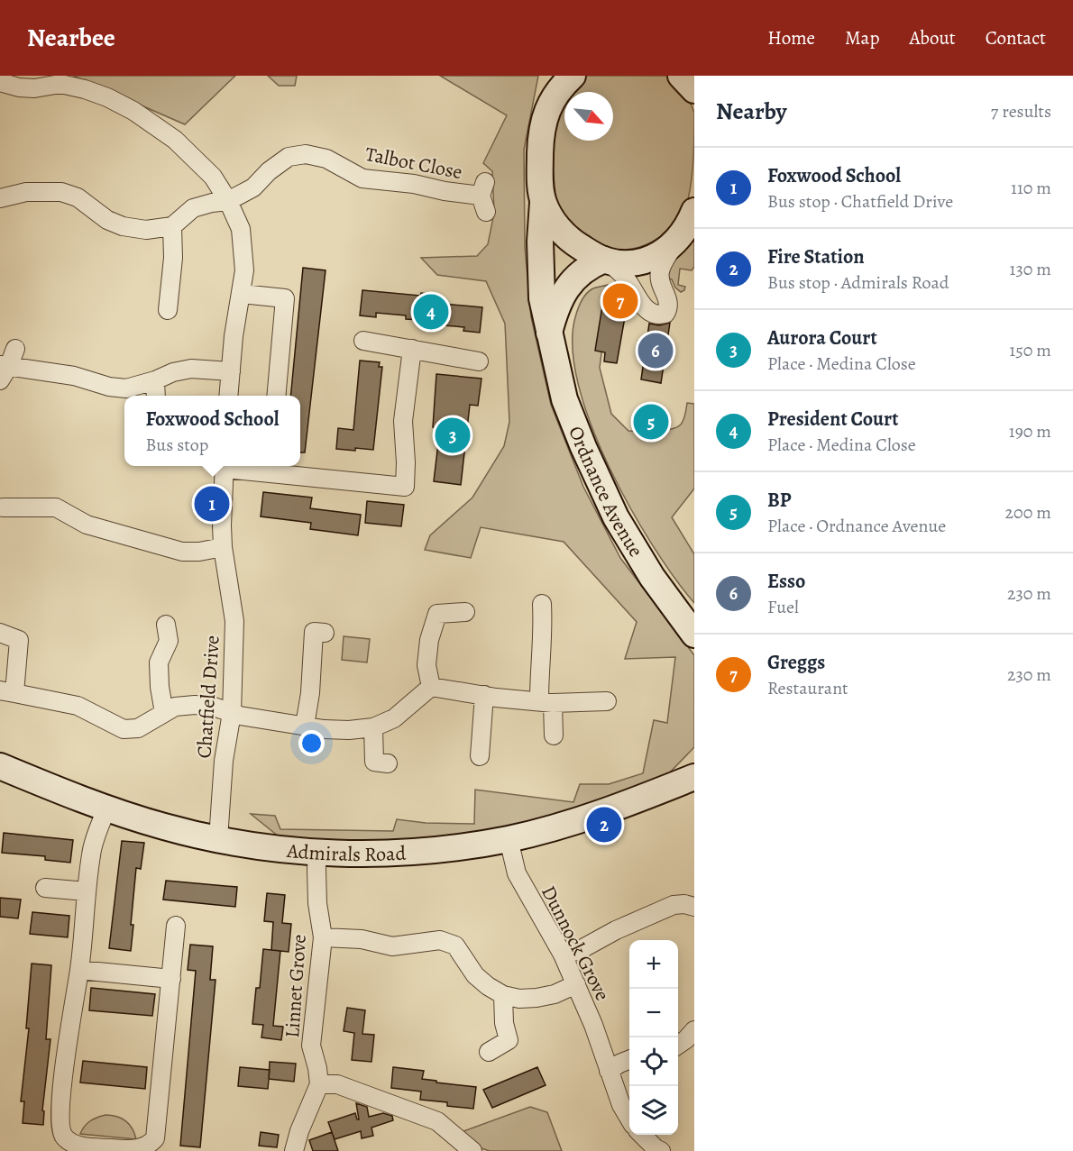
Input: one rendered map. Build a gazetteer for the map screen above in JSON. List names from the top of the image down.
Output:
{
  "streets": {
    "street": [
      "Talbot Close",
      "Ordnance Avenue",
      "Chatfield Drive",
      "Admirals Road",
      "Dunnock Grove",
      "Linnet Grove"
    ]
  },
  "crossings": [
    ["Chatfield Drive", "Admirals Road"],
    ["Admirals Road", "Dunnock Grove"],
    ["Admirals Road", "Linnet Grove"]
  ],
  "north": "bottom right",
  "page": {
    "header": "Nearbee",
    "nav": [
      "Home",
      "Map",
      "About",
      "Contact"
    ],
    "heading": ["Nearby", "7 results"],
    "list": [
      {
        "mark": "1",
        "name": "Foxwood School",
        "note": "Bus stop · Chatfield Drive",
        "value": "110 m"
      },
      {
        "mark": "2",
        "name": "Fire Station",
        "note": "Bus stop · Admirals Road",
        "value": "130 m"
      },
      {
        "mark": "3",
        "name": "Aurora Court",
        "note": "Place · Medina Close",
        "value": "150 m"
      },
      {
        "mark": "4",
        "name": "President Court",
        "note": "Place · Medina Close",
        "value": "190 m"
      },
      {
        "mark": "5",
        "name": "BP",
        "note": "Place · Ordnance Avenue",
        "value": "200 m"
      },
      {
        "mark": "6",
        "name": "Esso",
        "note": "Fuel",
        "value": "230 m"
      },
      {
        "mark": "7",
        "name": "Greggs",
        "note": "Restaurant",
        "value": "230 m"
      }
    ],
    "pins": [
      "7",
      "4",
      "6",
      "5",
      "3",
      "1",
      "2"
    ],
    "popup": ["Foxwood School", "Bus stop"],
    "map_buttons": ["+", "−"]
  }
}
